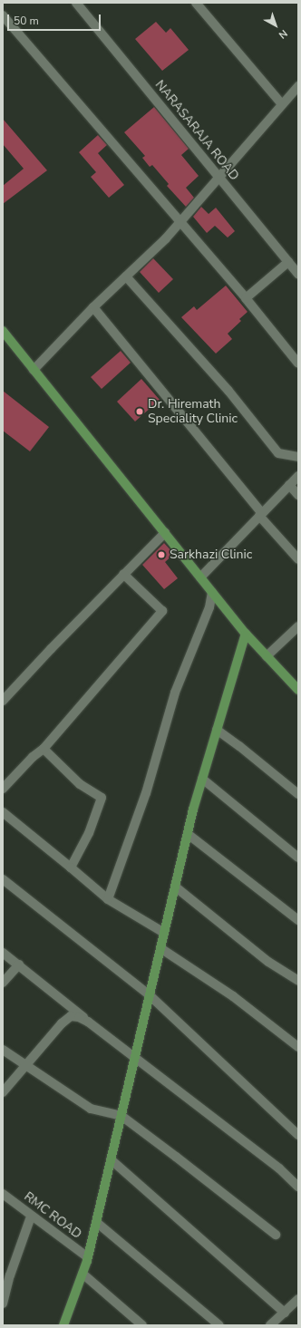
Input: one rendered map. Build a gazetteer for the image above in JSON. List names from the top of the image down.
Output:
{
  "streets": {
    "street": ["NARASARAJA ROAD", "RMC ROAD"]
  },
  "places": ["Dr. Hiremath Speciality Clinic", "Sarkhazi Clinic"],
  "scale_bar": "50 m",
  "north": "bottom right"
}
